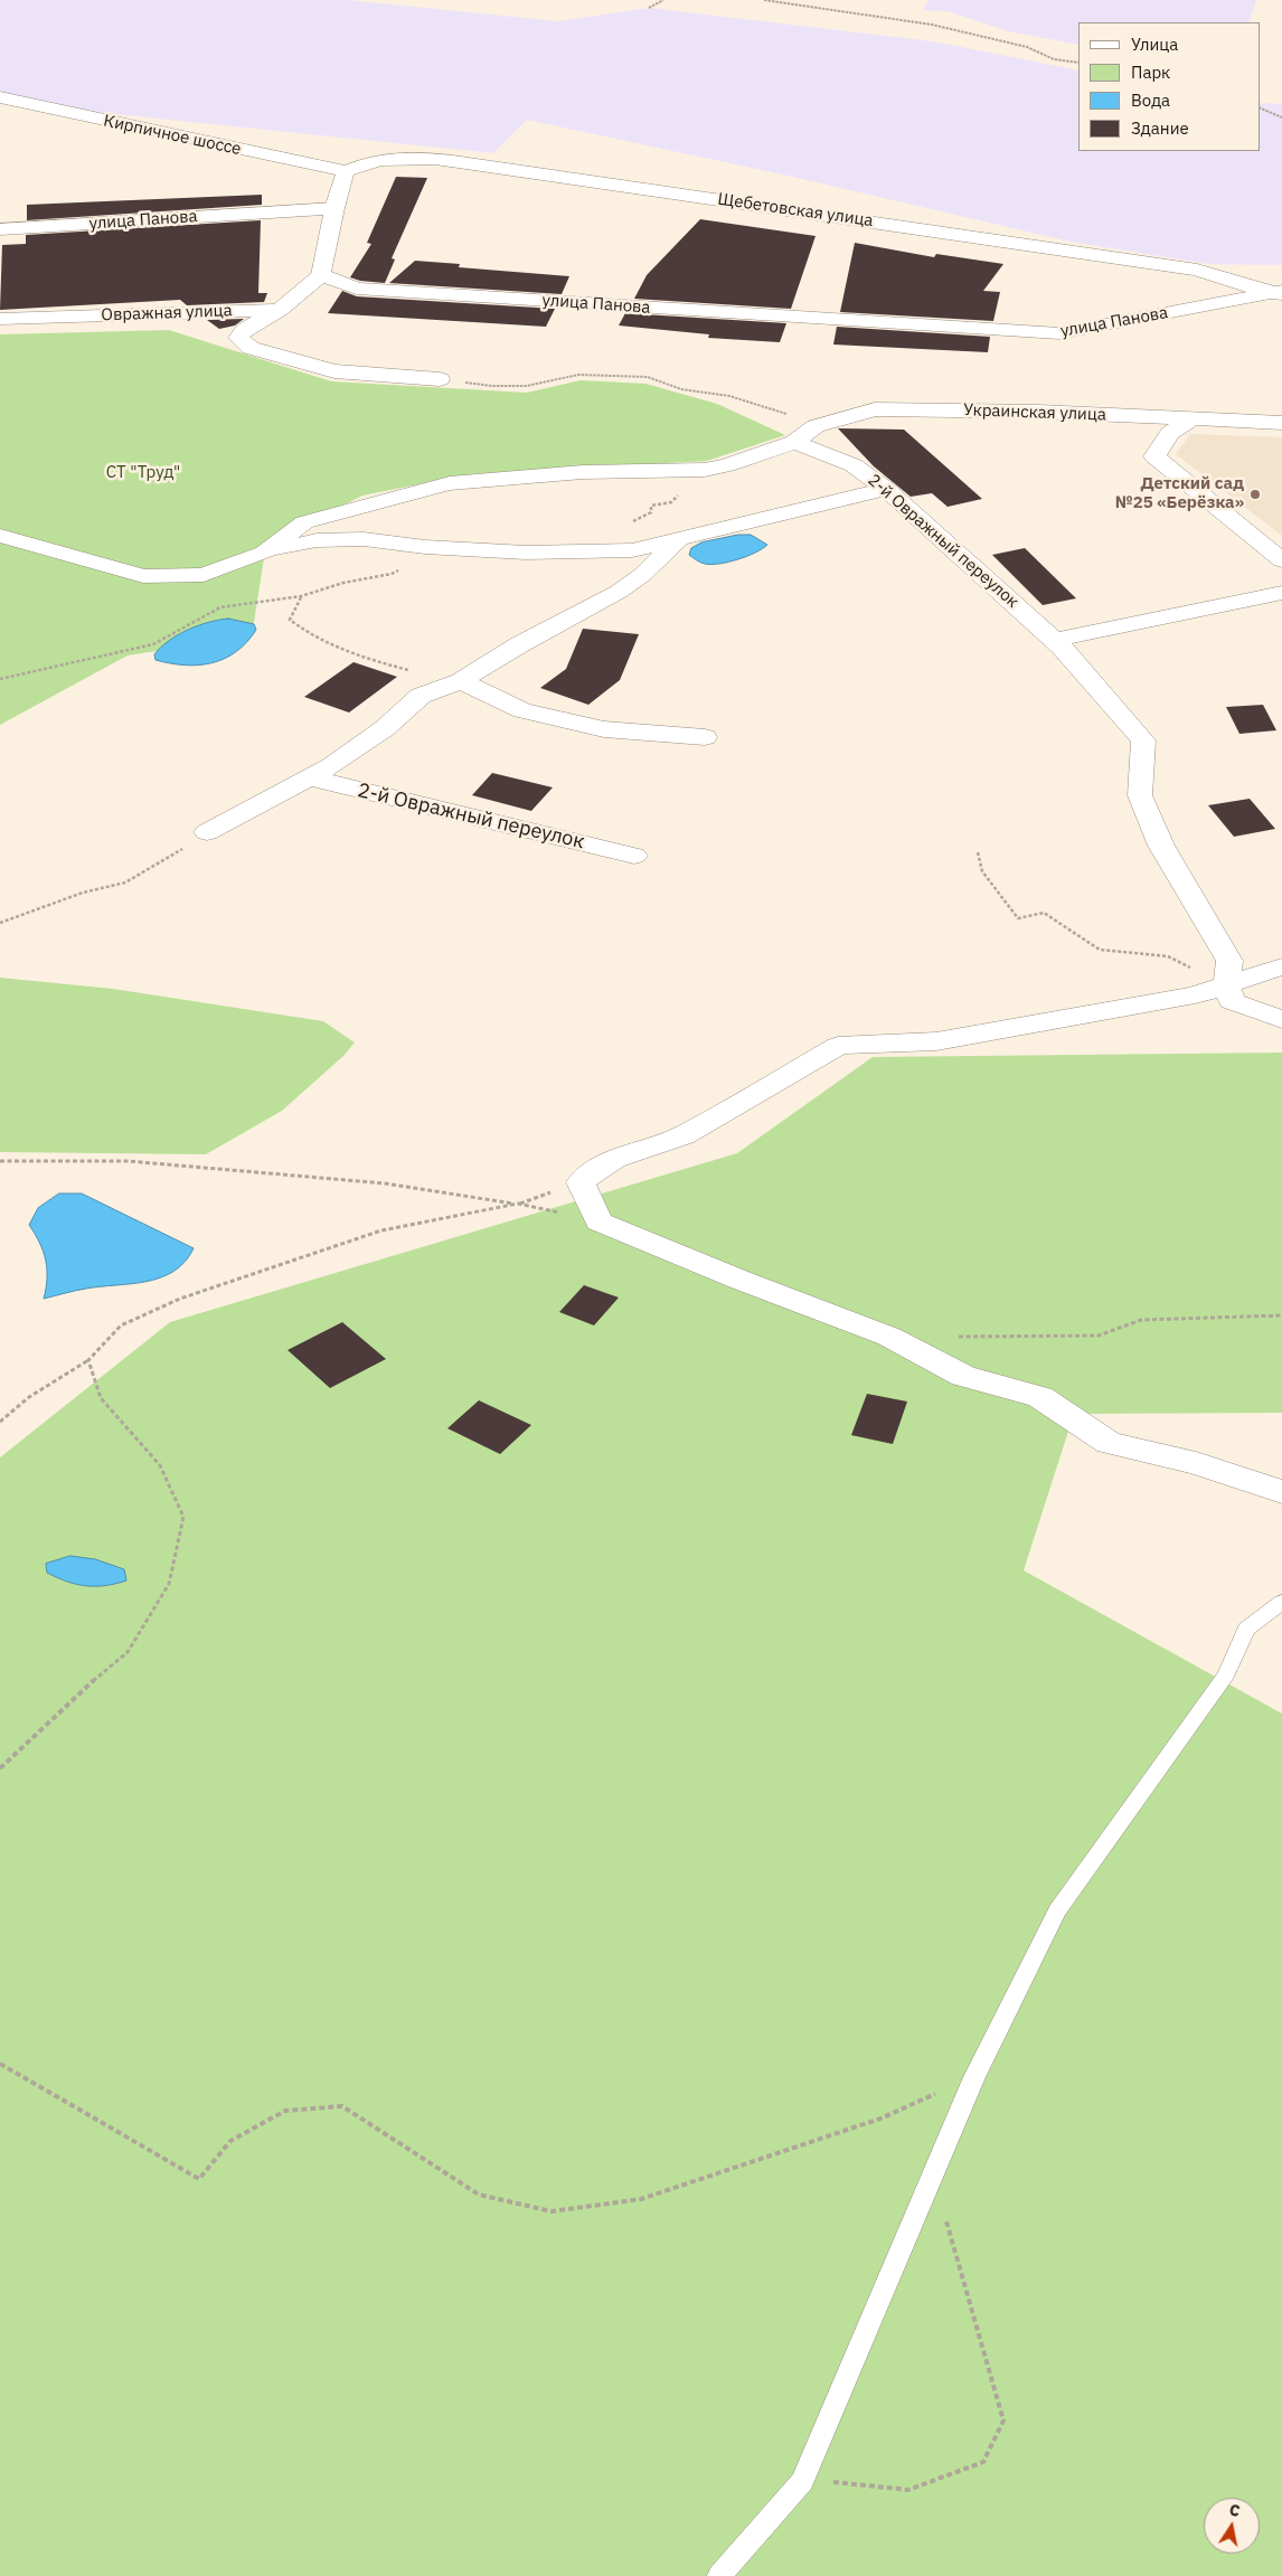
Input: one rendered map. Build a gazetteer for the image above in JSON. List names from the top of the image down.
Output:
{
  "streets": {
    "street": [
      "Кирпичное шоссе",
      "Щебетовская улица",
      "улица Панова",
      "Овражная улица",
      "Украинская улица",
      "2-й Овражный переулок"
    ]
  },
  "crossings": [
    ["Кирпичное шоссе", "Щебетовская улица"],
    ["Щебетовская улица", "улица Панова"],
    ["Украинская улица", "2-й Овражный переулок"]
  ],
  "parks": ["СТ \"Труд\""],
  "places": ["Детский сад №25 «Берёзка»"],
  "legend": [
    "Улица",
    "Парк",
    "Вода",
    "Здание"
  ],
  "north": "top"
}
